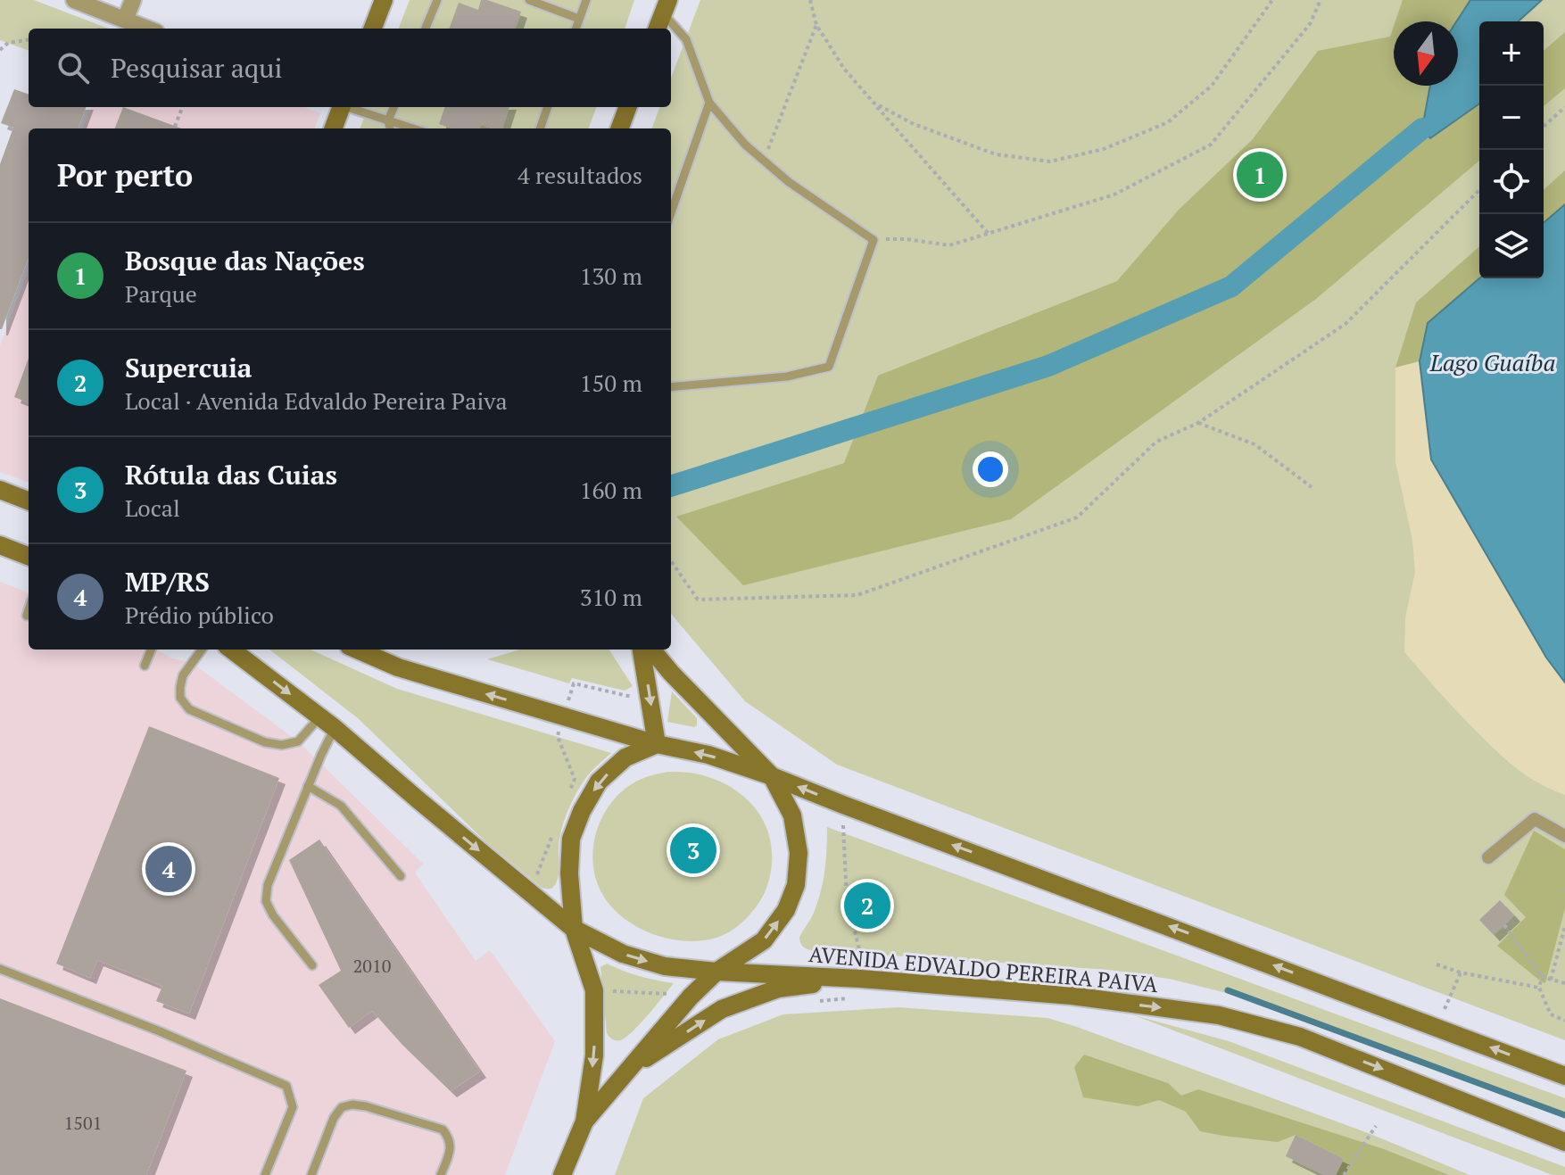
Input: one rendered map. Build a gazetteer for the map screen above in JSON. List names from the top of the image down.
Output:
{
  "streets": {
    "main road": ["AVENIDA EDVALDO PEREIRA PAIVA"]
  },
  "water": ["Lago Guaíba"],
  "house_numbers": ["2010", "1501"],
  "north": "bottom",
  "page": {
    "map_buttons": ["+", "−"],
    "search": "Pesquisar aqui",
    "heading": ["Por perto", "4 resultados"],
    "pins": [
      "1",
      "3",
      "4",
      "2"
    ],
    "list": [
      {
        "mark": "1",
        "name": "Bosque das Nações",
        "note": "Parque",
        "value": "130 m"
      },
      {
        "mark": "2",
        "name": "Supercuia",
        "note": "Local · Avenida Edvaldo Pereira Paiva",
        "value": "150 m"
      },
      {
        "mark": "3",
        "name": "Rótula das Cuias",
        "note": "Local",
        "value": "160 m"
      },
      {
        "mark": "4",
        "name": "MP/RS",
        "note": "Prédio público",
        "value": "310 m"
      }
    ]
  }
}
